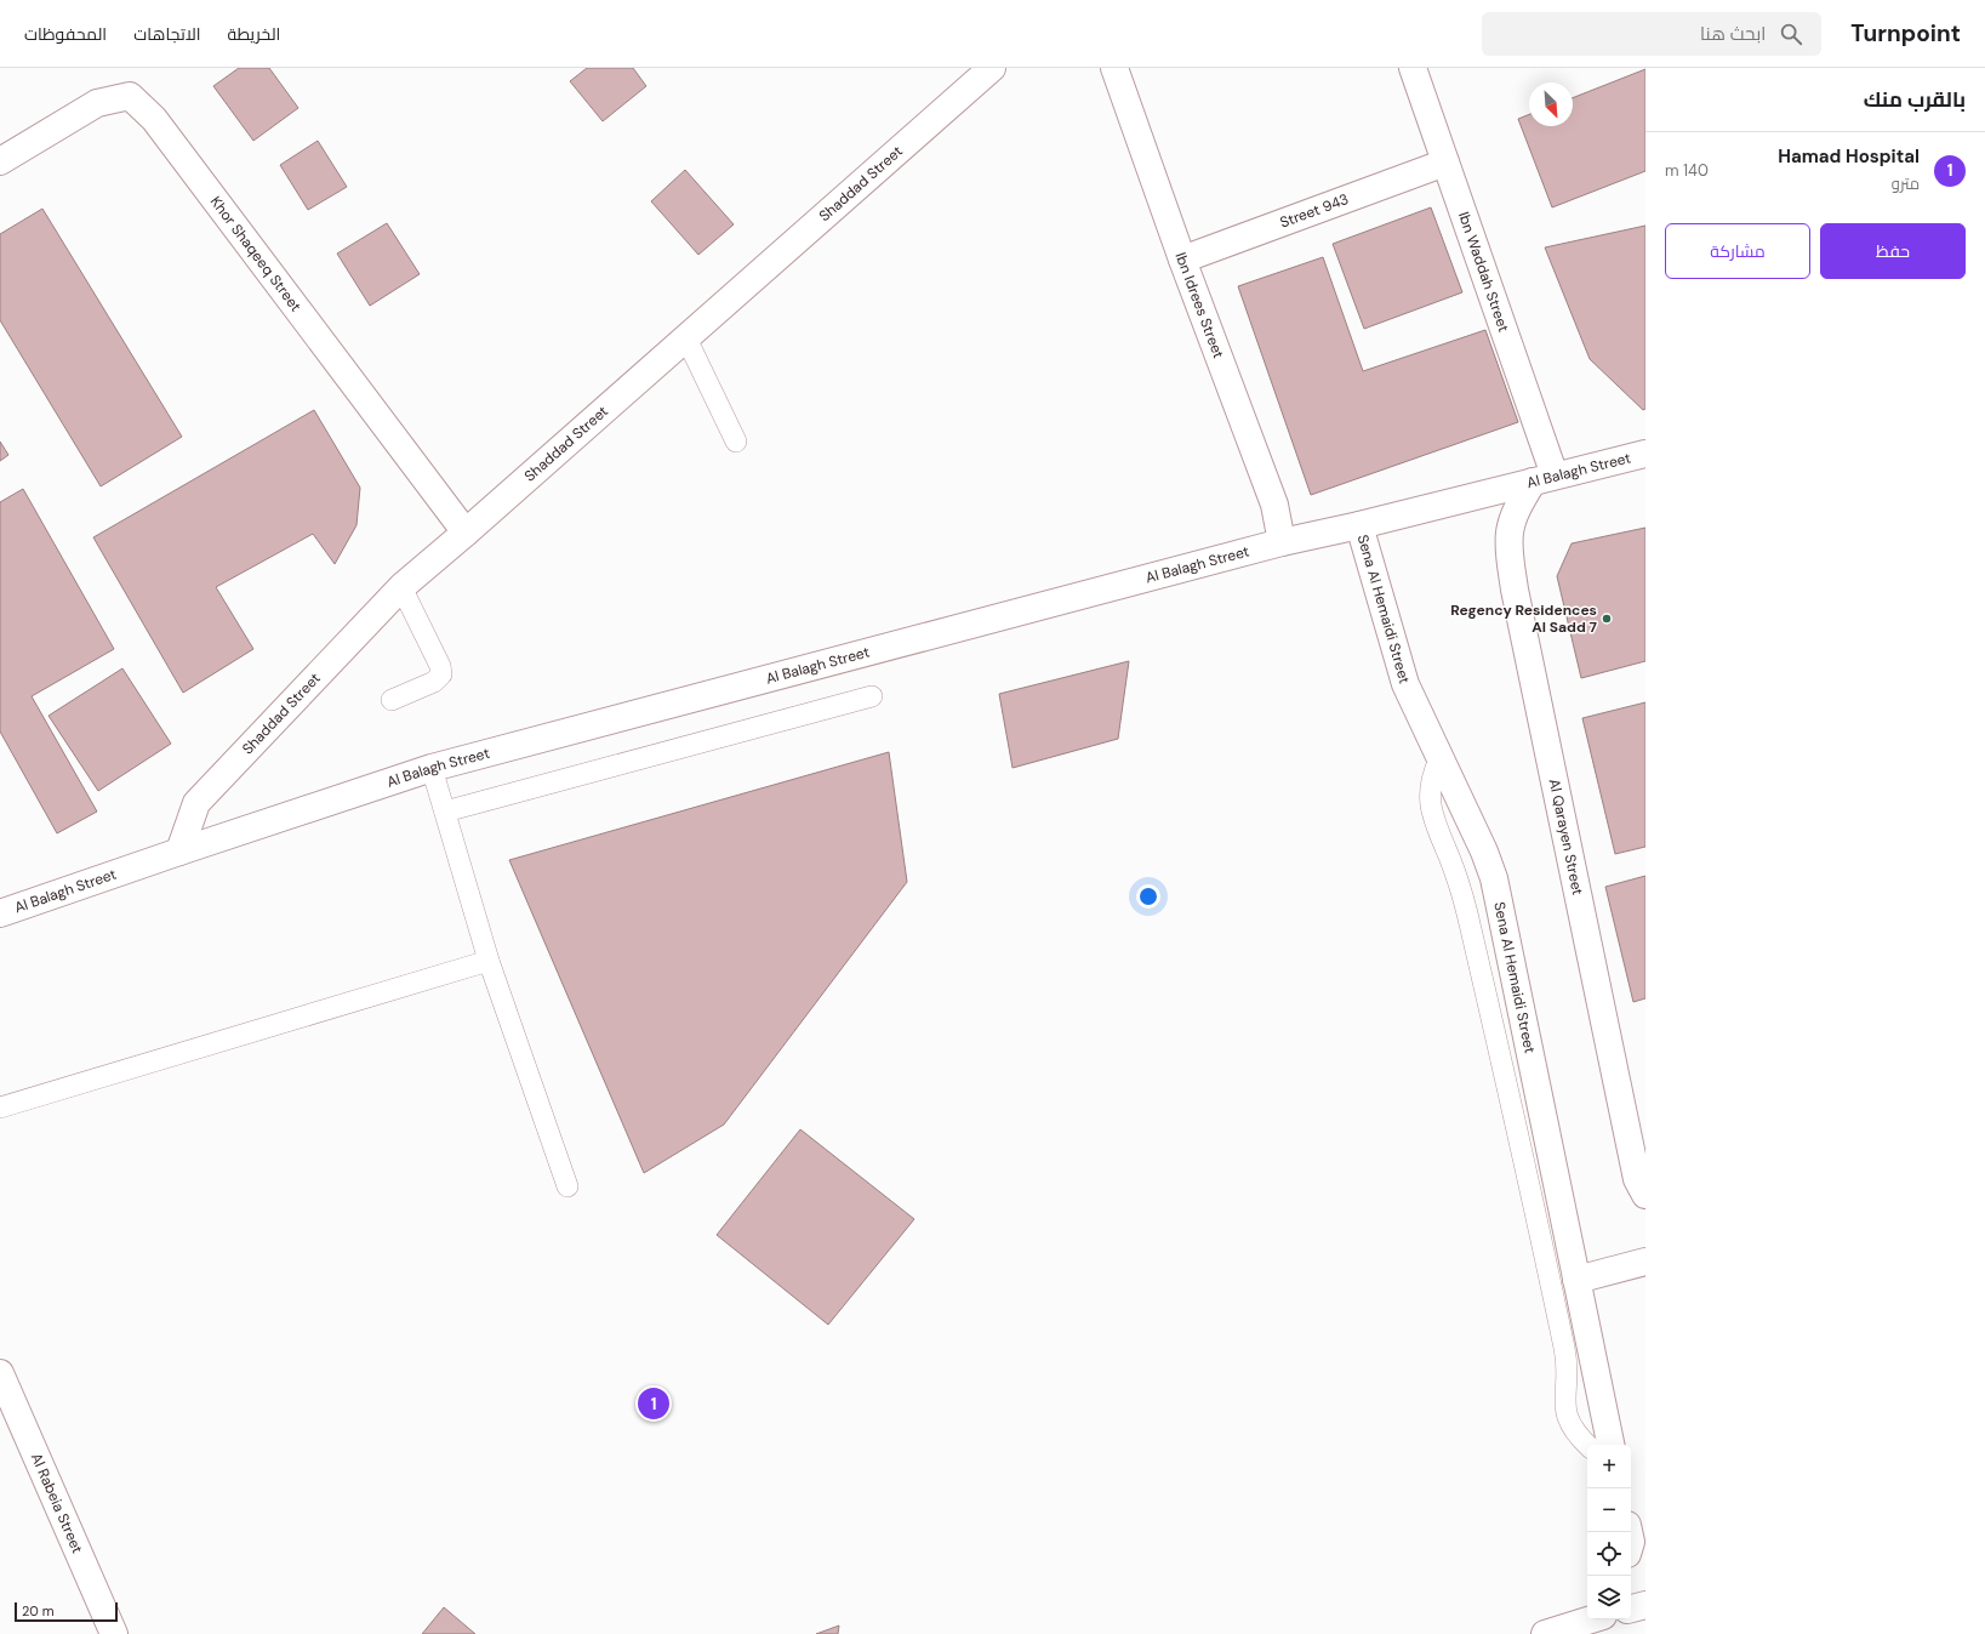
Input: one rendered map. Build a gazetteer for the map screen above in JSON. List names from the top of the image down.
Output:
{
  "streets": {
    "street": [
      "Shaddad Street",
      "Street 943",
      "Khor Shaqeeq Street",
      "Ibn Waddah Street",
      "Ibn Idrees Street",
      "Al Balagh Street",
      "Sena Al Hemaidi Street",
      "Al Qarayen Street",
      "Al Rabeia Street"
    ]
  },
  "crossings": [
    ["Shaddad Street", "Khor Shaqeeq Street"],
    ["Shaddad Street", "Al Balagh Street"],
    ["Street 943", "Ibn Waddah Street"],
    ["Street 943", "Ibn Idrees Street"],
    ["Ibn Waddah Street", "Al Balagh Street"],
    ["Ibn Waddah Street", "Al Qarayen Street"],
    ["Ibn Idrees Street", "Al Balagh Street"],
    ["Al Balagh Street", "Sena Al Hemaidi Street"],
    ["Al Balagh Street", "Al Qarayen Street"]
  ],
  "places": ["Regency Residences Al Sadd 7"],
  "scale_bar": "20 m",
  "north": "bottom right",
  "page": {
    "header": "Turnpoint",
    "search": "ابحث هنا",
    "nav": ["الخريطة", "الاتجاهات", "المحفوظات"],
    "heading": "بالقرب منك",
    "list": [
      {
        "mark": "1",
        "name": "Hamad Hospital",
        "note": "مترو",
        "value": "140 m"
      }
    ],
    "buttons": ["حفظ", "مشاركة"],
    "pins": "1",
    "map_buttons": ["+", "−"],
    "scale": "20 m"
  }
}
